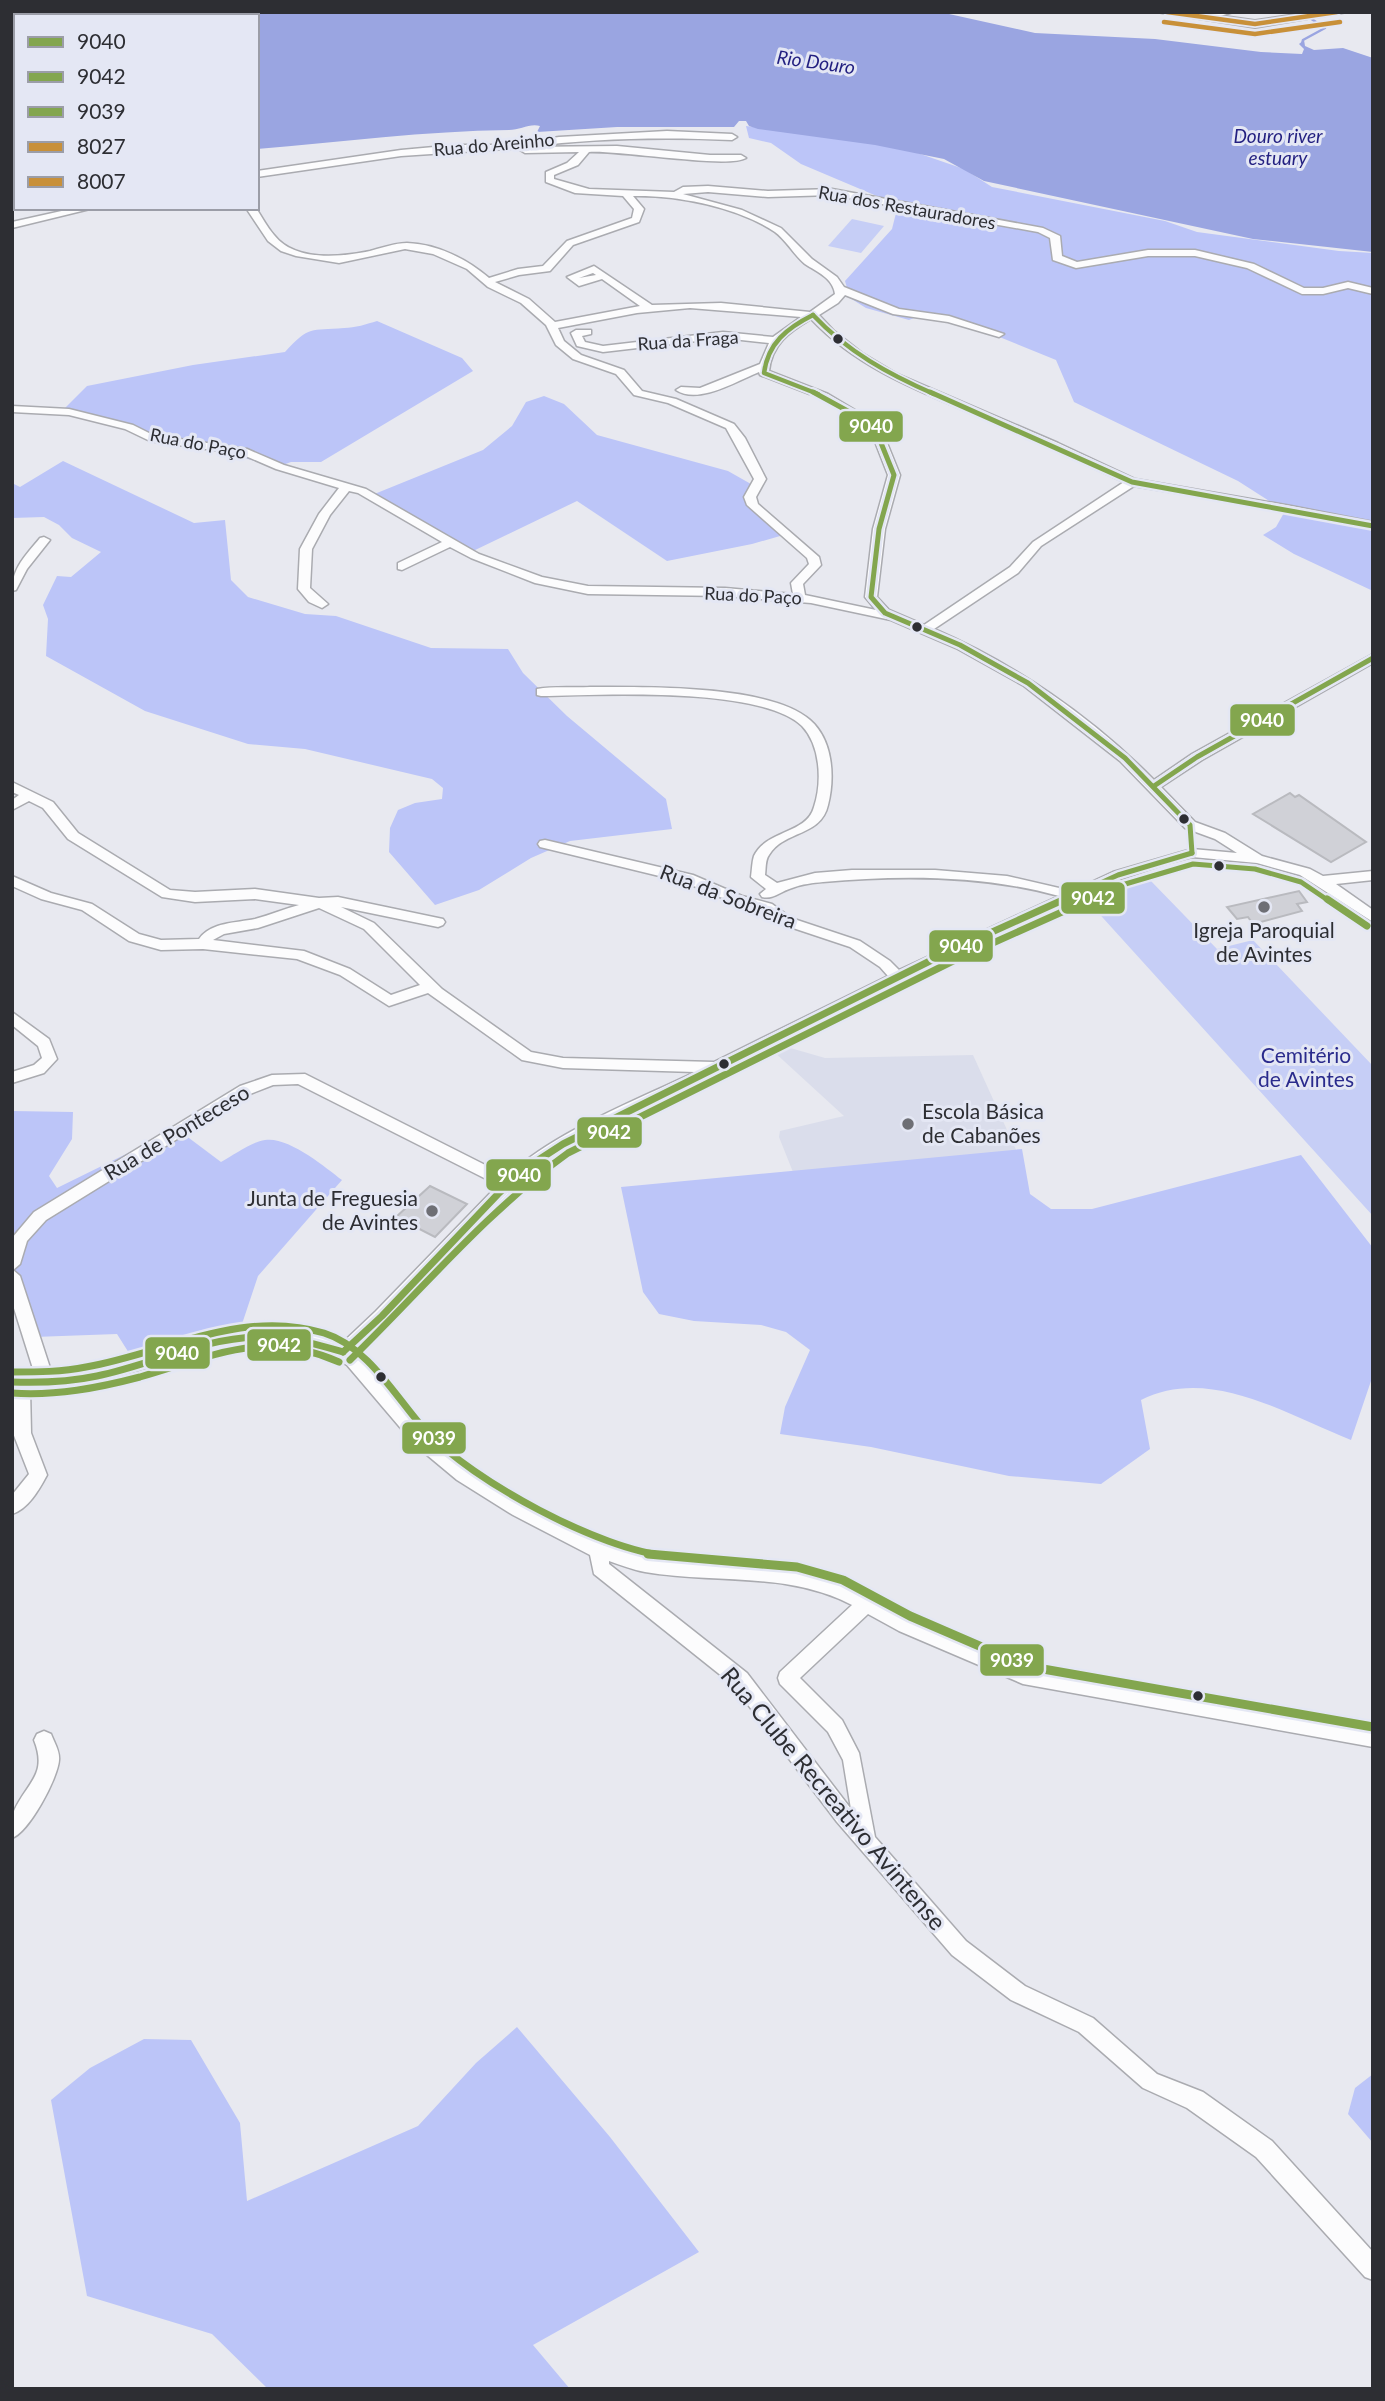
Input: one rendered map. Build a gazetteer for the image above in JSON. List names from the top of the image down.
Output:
{
  "streets": {
    "street": [
      "Rua do Areinho",
      "Rua dos Restauradores",
      "Rua da Fraga",
      "Rua do Paço",
      "Rua da Sobreira",
      "Rua de Ponteceso",
      "Rua Clube Recreativo Avintense"
    ]
  },
  "water": ["Rio Douro", "Douro river estuary"],
  "parks": ["Cemitério de Avintes"],
  "places": ["Igreja Paroquial de Avintes", "Escola Básica de Cabanões", "Junta de Freguesia de Avintes"],
  "lines": [
    "transit line 8027",
    "transit line 8007",
    "transit line 9040",
    "transit line 9042",
    "transit line 9039"
  ],
  "legend": [
    "9040",
    "9042",
    "9039",
    "8027",
    "8007"
  ]
}
